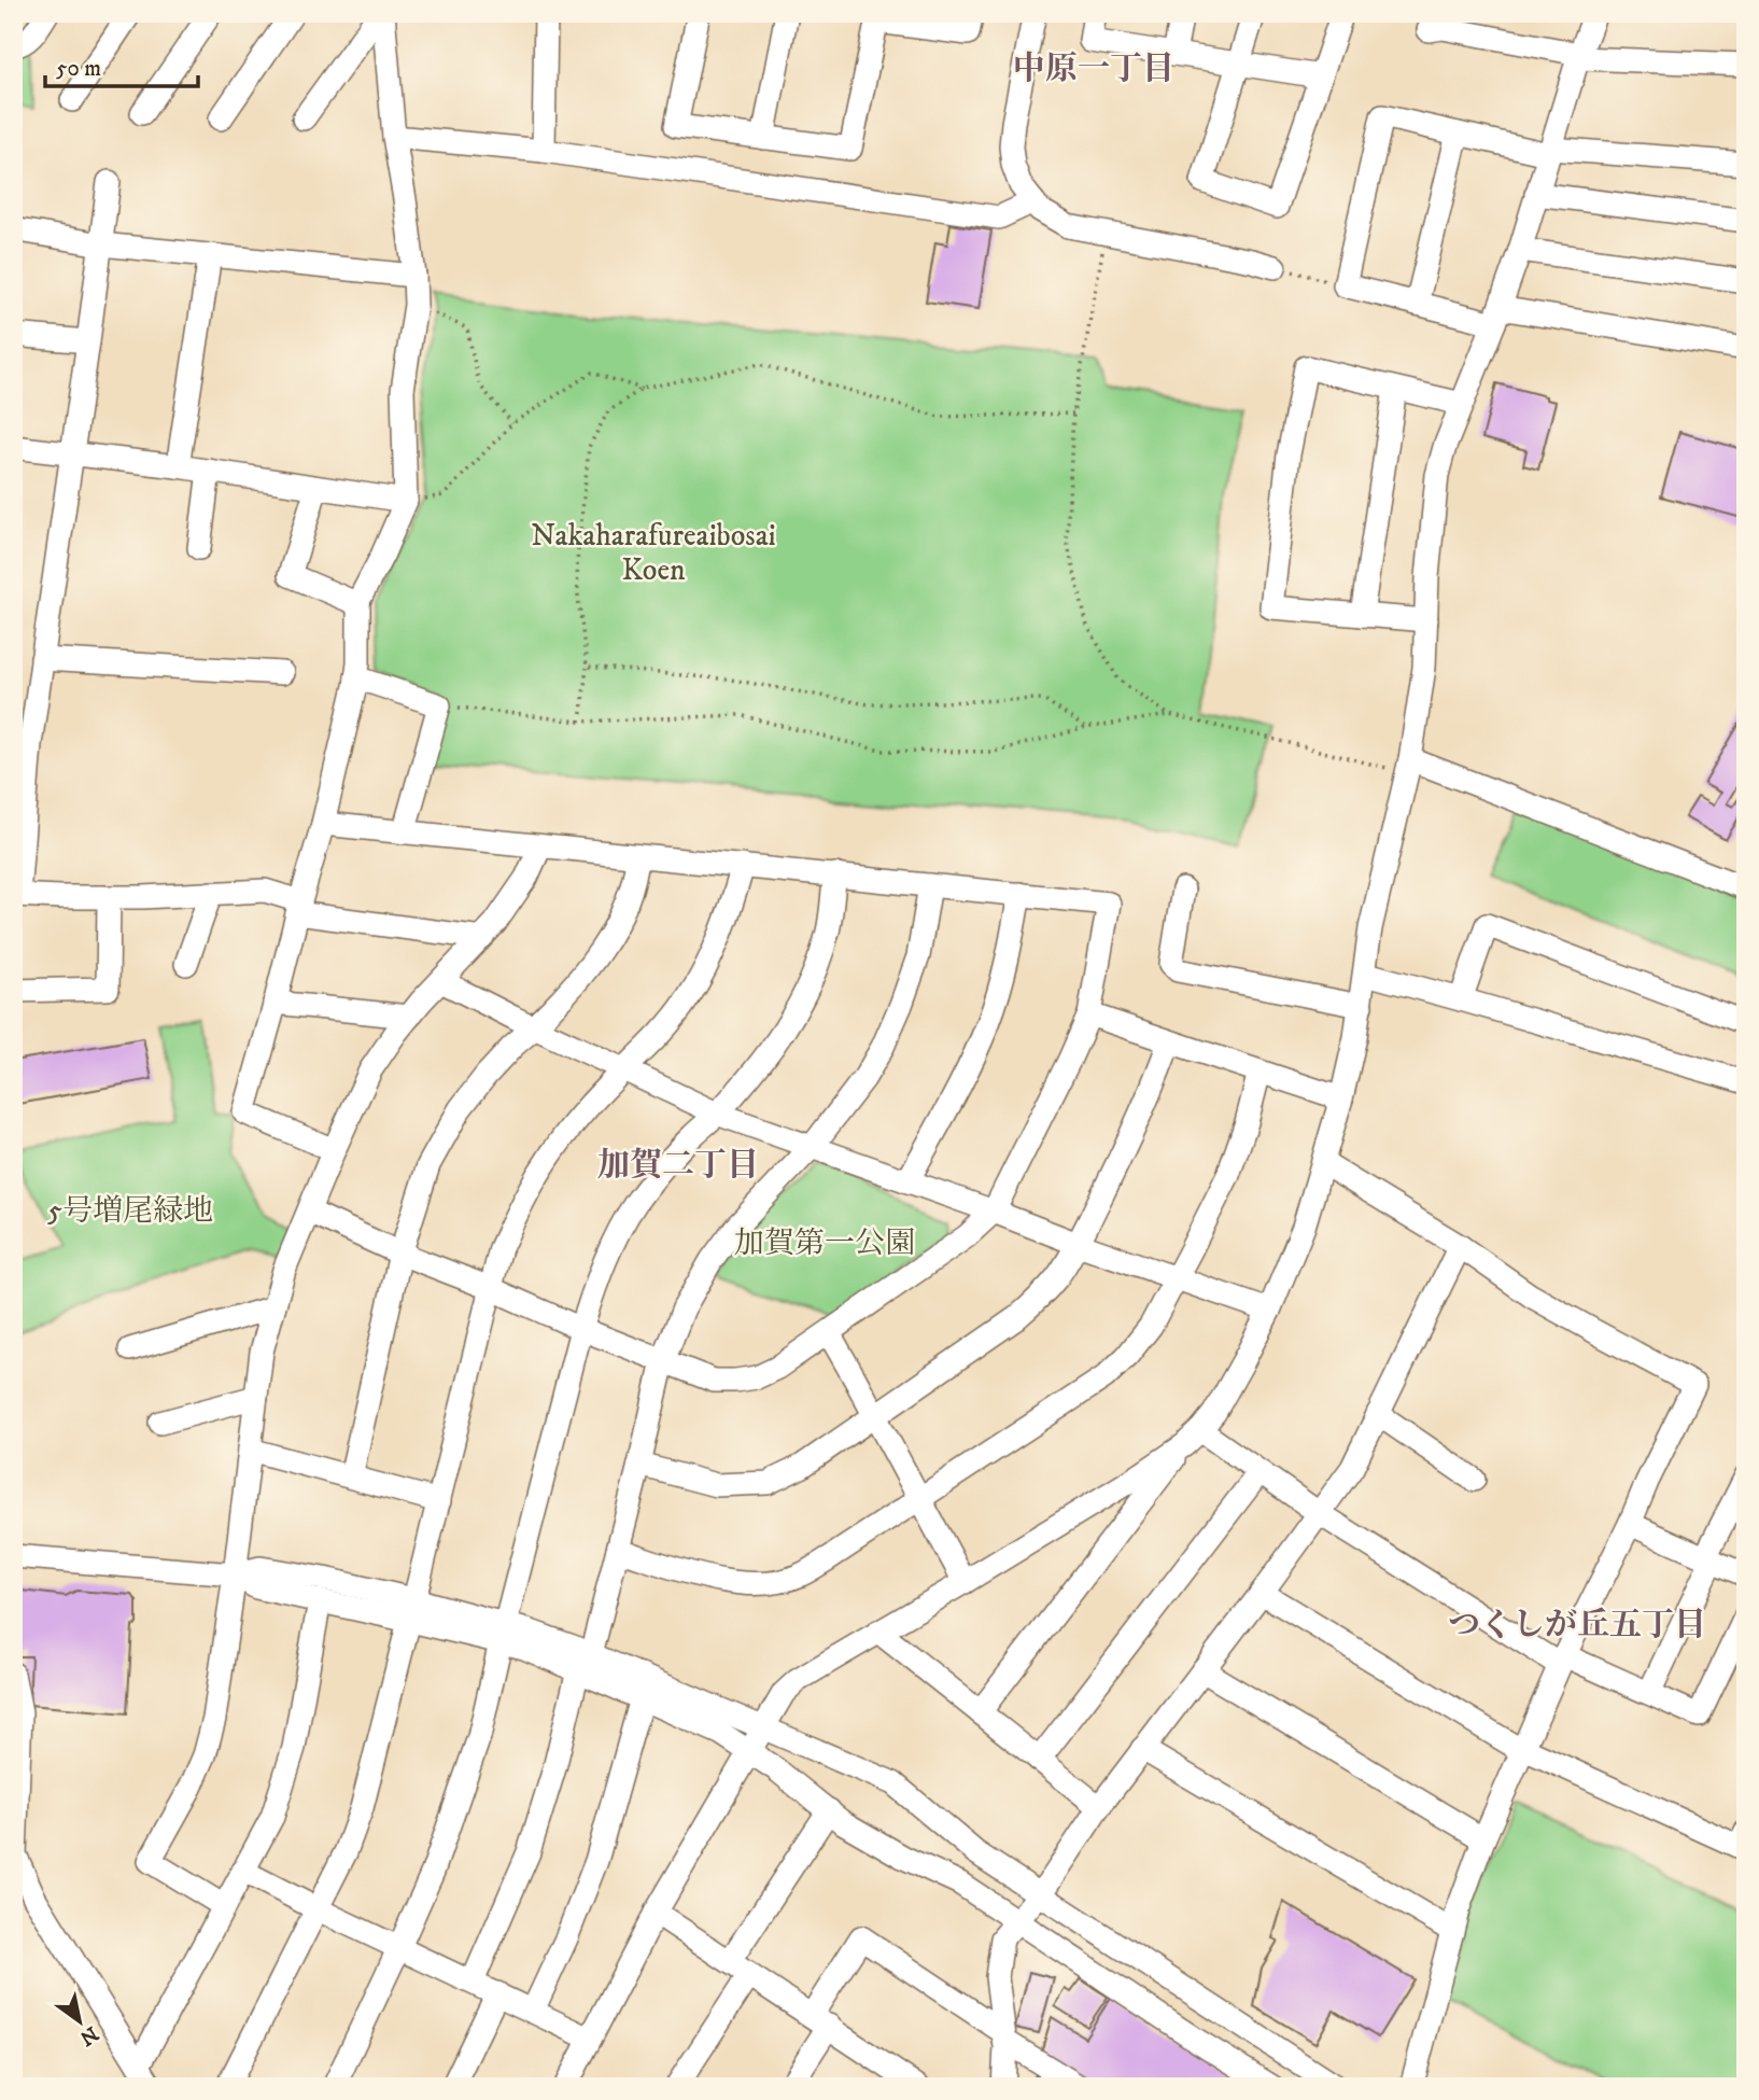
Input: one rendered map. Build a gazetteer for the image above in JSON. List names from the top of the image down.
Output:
{
  "districts": ["中原一丁目", "加賀二丁目", "つくしが丘五丁目"],
  "parks": ["Nakaharafureaibosai Koen", "5号増尾緑地", "加賀第一公園"],
  "scale_bar": "50 m",
  "north": "bottom right"
}
